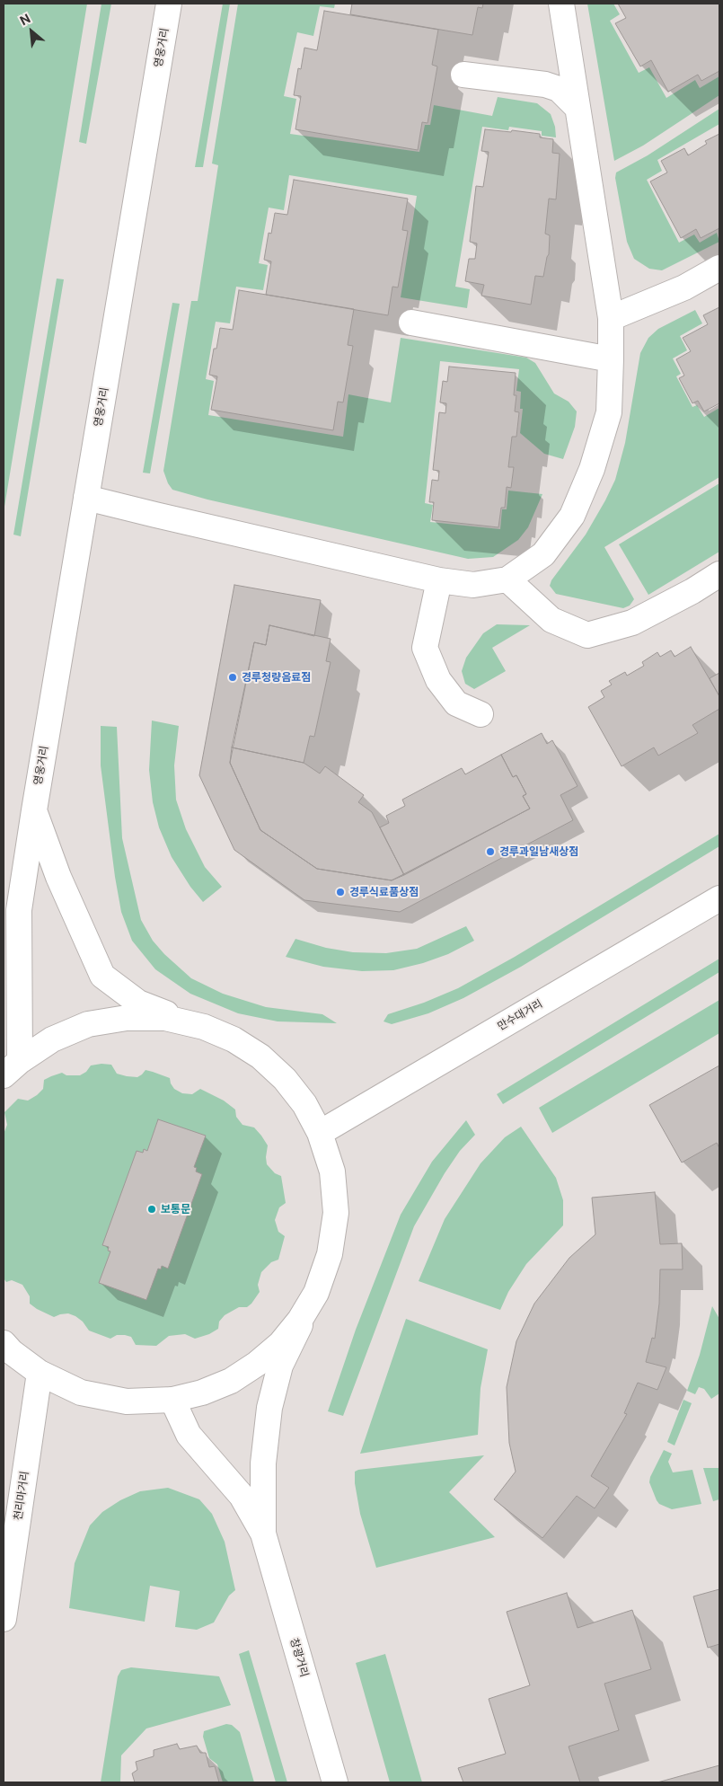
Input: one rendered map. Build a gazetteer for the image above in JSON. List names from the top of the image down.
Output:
{
  "streets": {
    "main road": [
      "영웅거리",
      "만수대거리",
      "천리마거리",
      "창광거리"
    ]
  },
  "places": [
    "경루청량음료점",
    "경루과일남새상점",
    "경루식료품상점",
    "보통문"
  ],
  "north": "top left"
}
